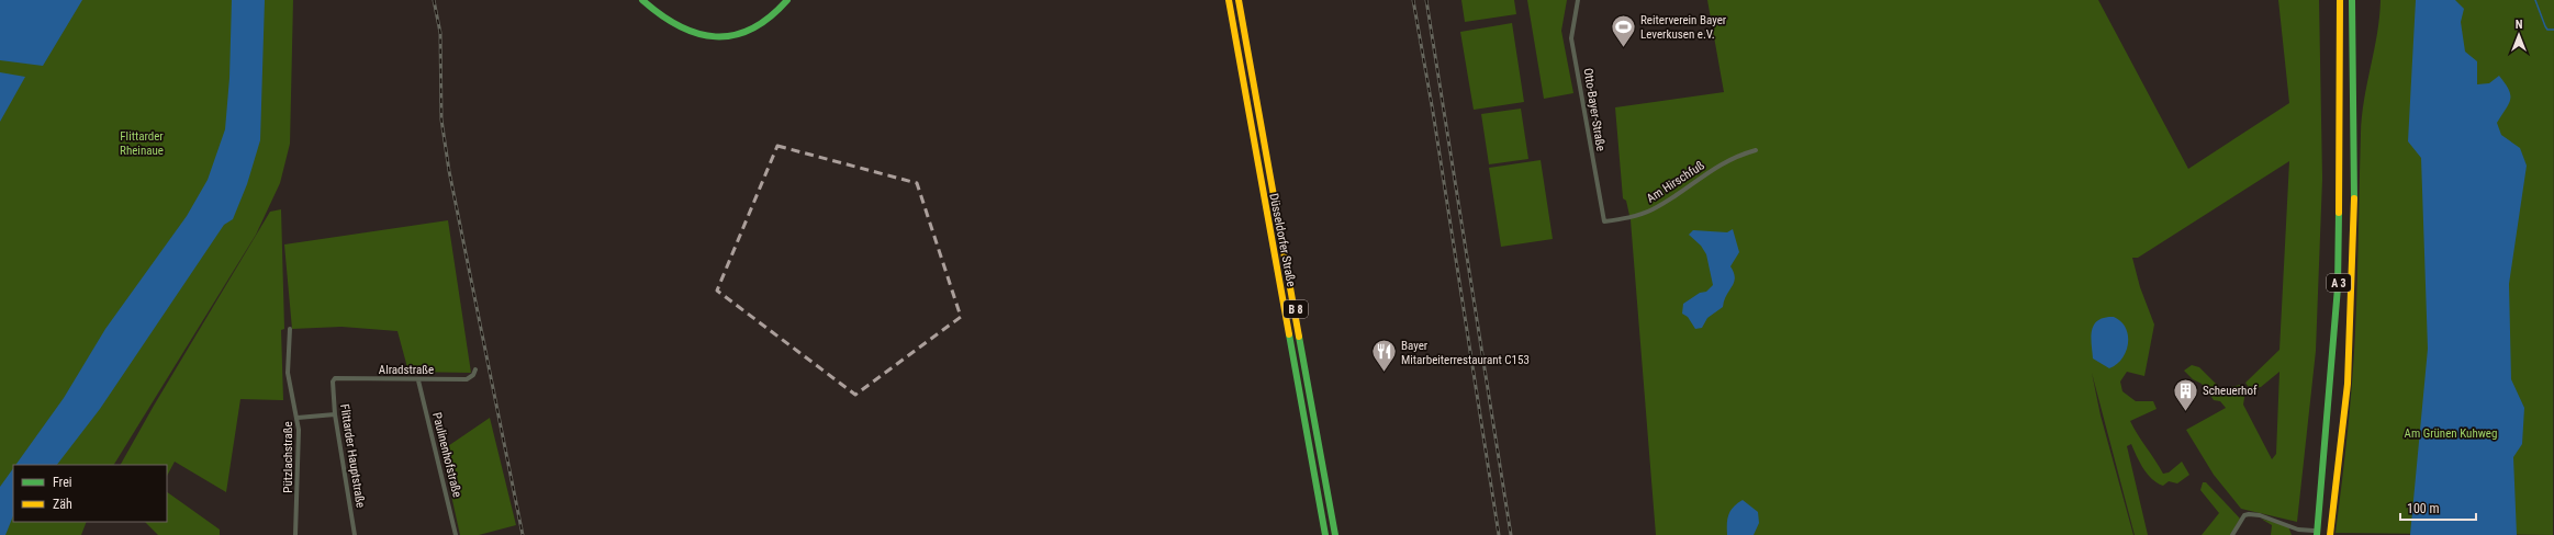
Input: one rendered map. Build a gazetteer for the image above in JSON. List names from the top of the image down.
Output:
{
  "streets": {
    "main road": ["Düsseldorfer Straße", "A 3", "B 8"],
    "street": [
      "Otto-Bayer-Straße",
      "Am Hirschfuß",
      "Alradstraße",
      "Paulinenhofstraße",
      "Flittarder Hauptstraße",
      "Pützlachstraße"
    ]
  },
  "crossings": [
    ["Otto-Bayer-Straße", "Am Hirschfuß"],
    ["Alradstraße", "Paulinenhofstraße"],
    ["Alradstraße", "Flittarder Hauptstraße"]
  ],
  "parks": ["Flittarder Rheinaue", "Am Grünen Kuhweg"],
  "places": {
    "sports": ["Reiterverein Bayer Leverkusen e.V."],
    "restaurant": ["Bayer Mitarbeiterrestaurant C153"],
    "building": ["Scheuerhof"]
  },
  "legend": ["Frei", "Zäh"],
  "scale_bar": "100 m",
  "north": "top"
}
